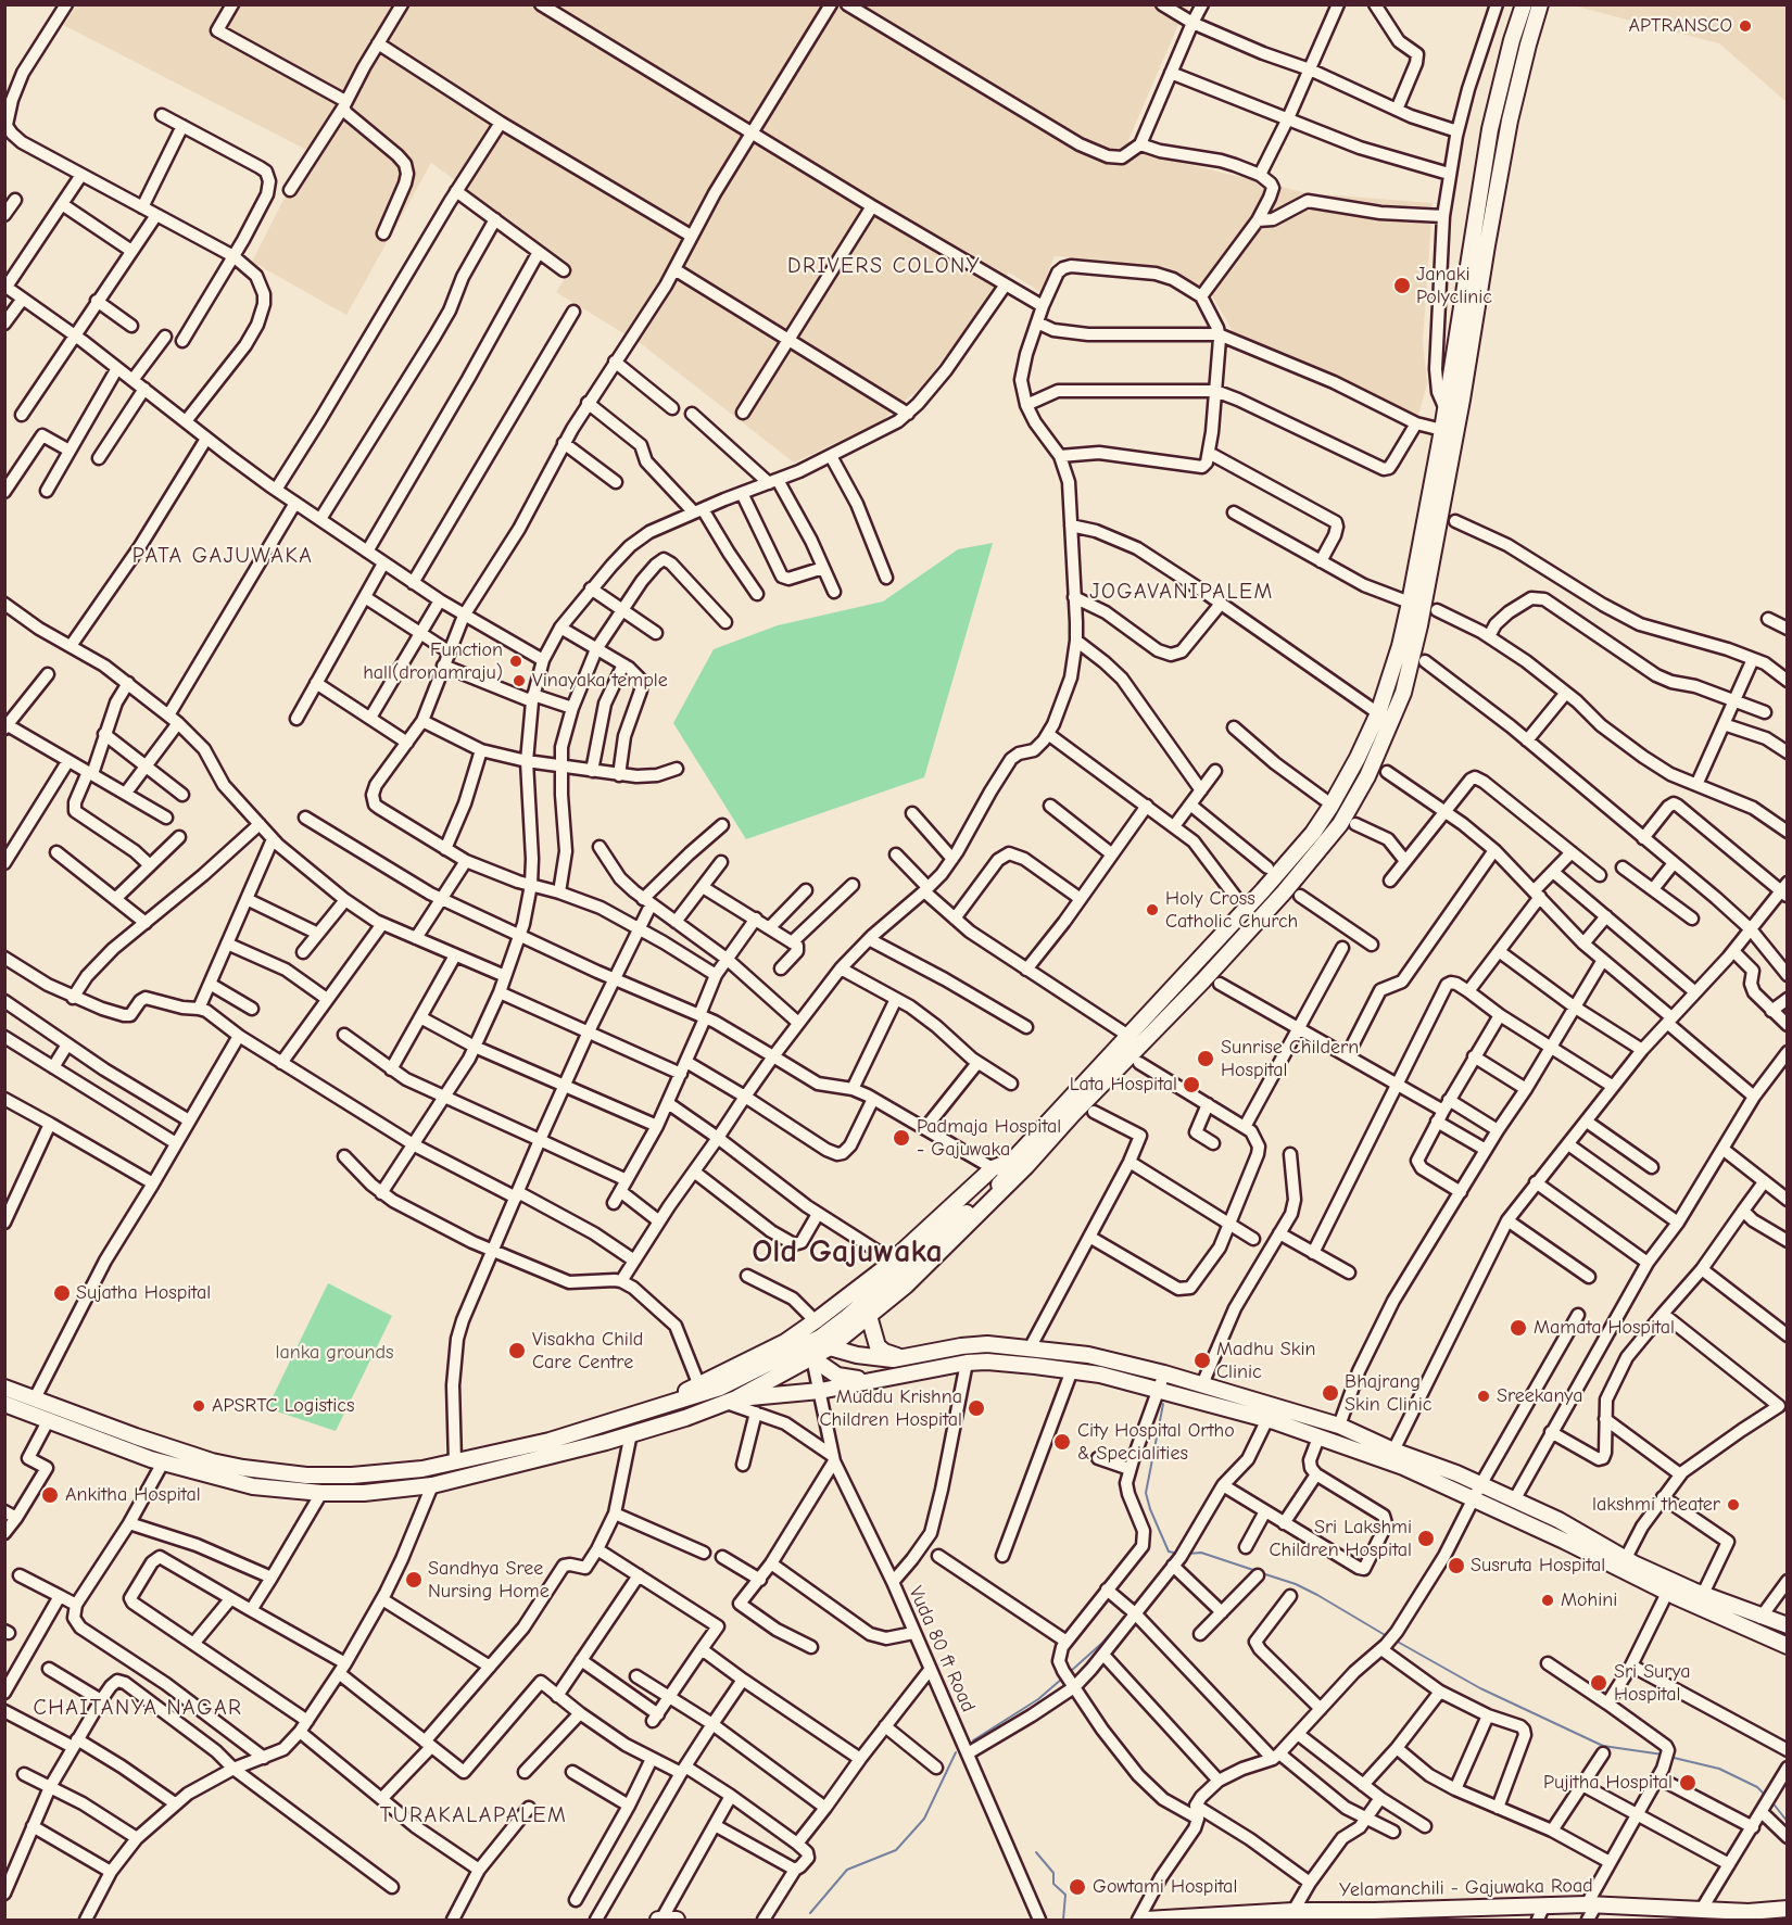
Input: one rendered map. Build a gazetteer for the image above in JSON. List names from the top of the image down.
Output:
{
  "streets": {
    "main road": ["Yelamanchili - Gajuwaka Road"],
    "street": ["Vuda 80 ft Road"]
  },
  "districts": [
    "DRIVERS COLONY",
    "PATA GAJUWAKA",
    "JOGAVANIPALEM",
    "Old Gajuwaka",
    "CHAITANYA NAGAR",
    "TURAKALAPALEM"
  ],
  "parks": ["lanka grounds"],
  "places": [
    "APTRANSCO",
    "Janaki Polyclinic",
    "Function hall(dronamraju)",
    "Vinayaka temple",
    "Holy Cross Catholic Church",
    "Sunrise Childern Hospital",
    "Lata Hospital",
    "Padmaja Hospital - Gajuwaka",
    "Sujatha Hospital",
    "Mamata Hospital",
    "Visakha Child Care Centre",
    "Madhu Skin Clinic",
    "Bhajrang Skin Clinic",
    "Sreekanya",
    "APSRTC Logistics",
    "Muddu Krishna Children Hospital",
    "City Hospital Ortho & Specialities",
    "Ankitha Hospital",
    "lakshmi theater",
    "Sri Lakshmi Children Hospital",
    "Susruta Hospital",
    "Sandhya Sree Nursing Home",
    "Mohini",
    "Sri Surya Hospital",
    "Pujitha Hospital",
    "Gowtami Hospital"
  ]
}
